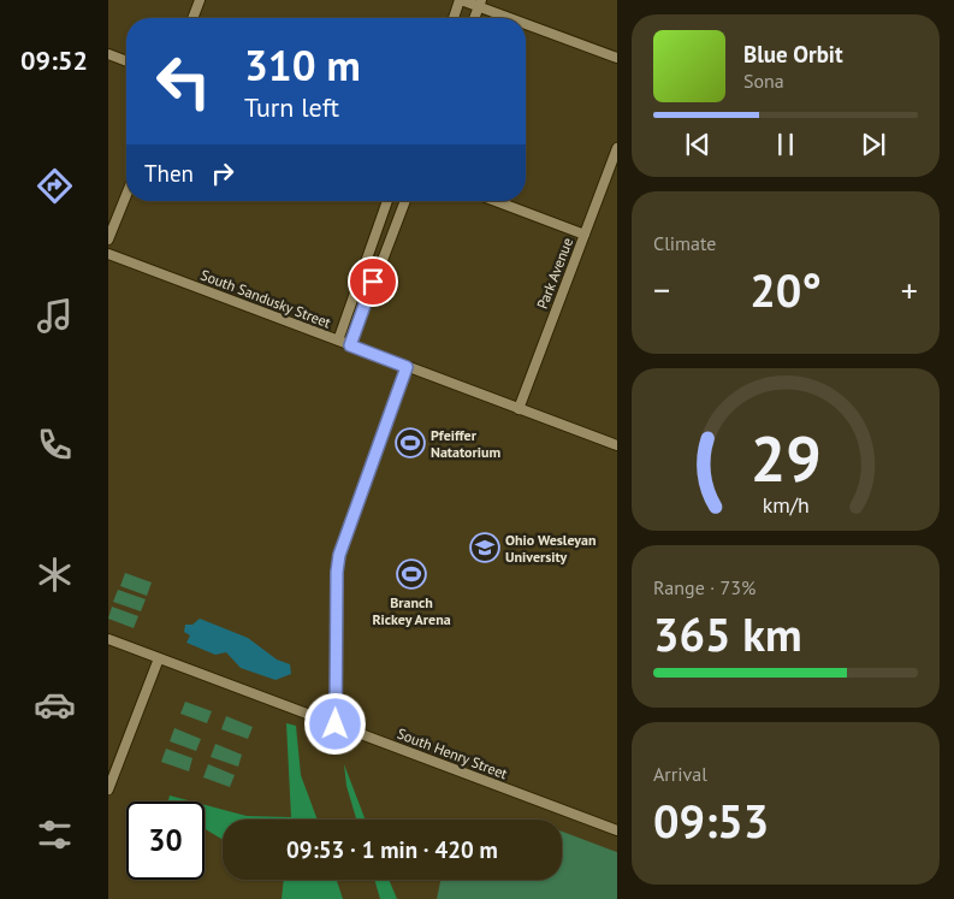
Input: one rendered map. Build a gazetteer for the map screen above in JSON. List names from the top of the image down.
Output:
{
  "streets": {
    "street": ["Park Avenue", "South Sandusky Street", "South Henry Street"]
  },
  "crossings": [
    ["Park Avenue", "South Sandusky Street"]
  ],
  "places": {
    "sports": ["Pfeiffer Natatorium", "Branch Rickey Arena"],
    "school or university": ["Ohio Wesleyan University"]
  },
  "page": {
    "tabs": "09:52",
    "turn": ["310 m", "Turn left"],
    "song": ["Blue Orbit", "Sona"],
    "then": "Then",
    "tile": [
      "Climate",
      ["Range · 73%", "365 km"],
      ["Arrival", "09:53"]
    ],
    "heat": ["−", "20°", "+"],
    "limit": "30",
    "trip": "09:53 · 1 min · 420 m",
    "gauge": ["29", "km/h"]
  }
}
